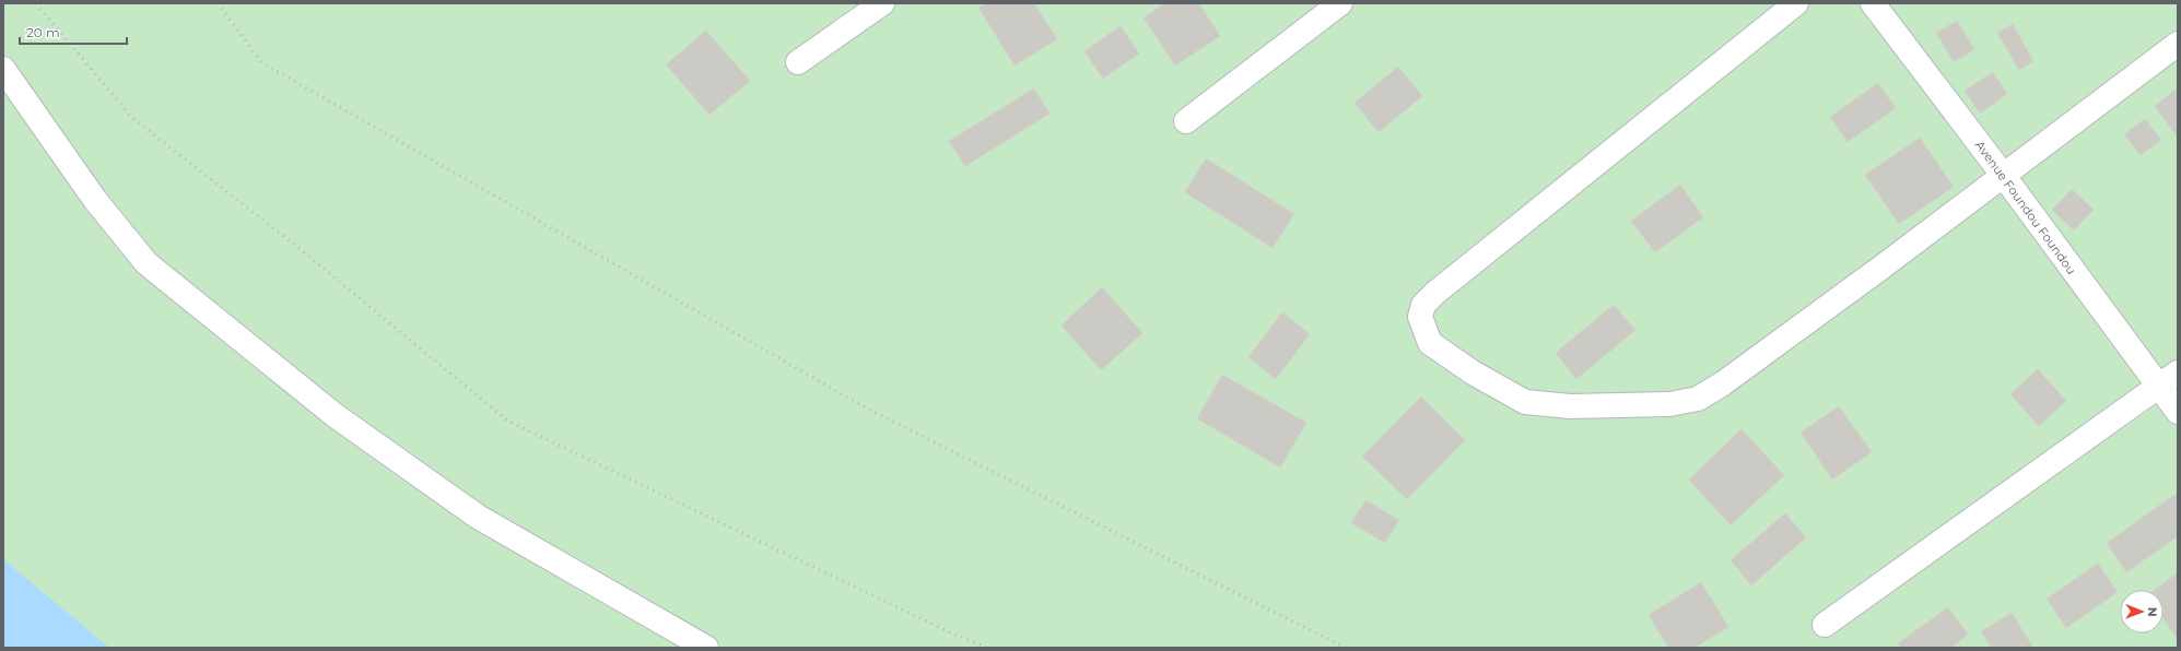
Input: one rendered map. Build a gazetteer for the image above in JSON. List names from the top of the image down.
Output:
{
  "streets": {
    "street": ["Avenue Foundou Foundou"]
  },
  "scale_bar": "20 m",
  "north": "right"
}
